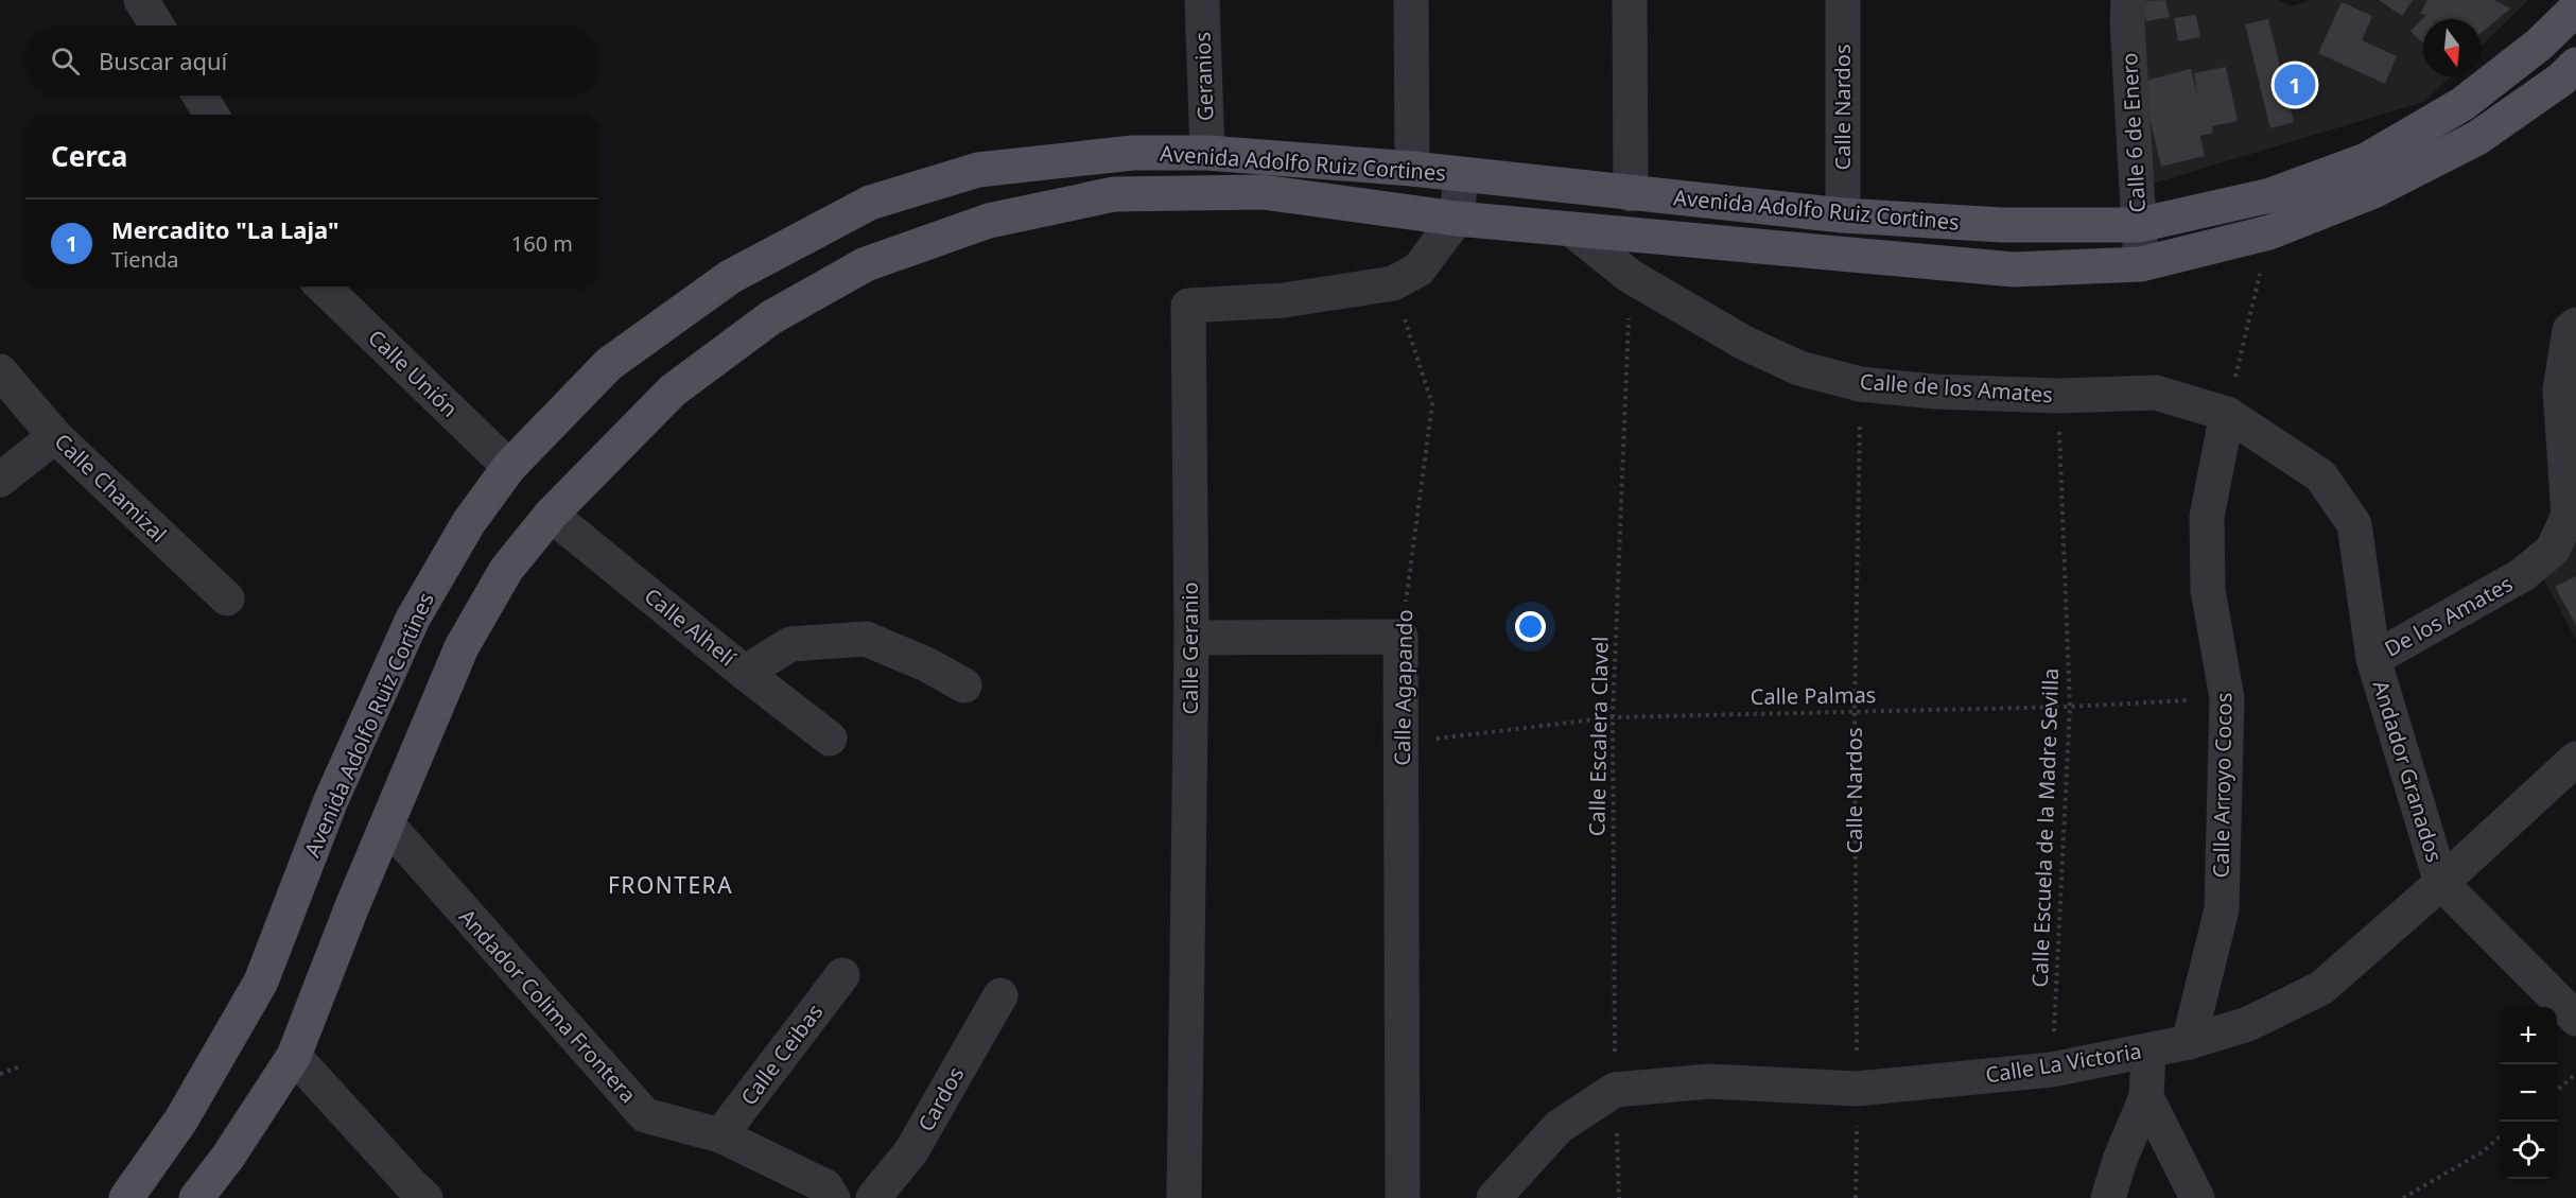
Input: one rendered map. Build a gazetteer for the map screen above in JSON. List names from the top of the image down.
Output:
{
  "streets": {
    "main road": ["Avenida Adolfo Ruiz Cortines"],
    "street": [
      "Geranios",
      "Calle Nardos",
      "Calle 6 de Enero",
      "Calle Unión",
      "Calle de los Amates",
      "Calle Chamizal",
      "De los Amates",
      "Calle Alhelí",
      "Calle Geranio",
      "Calle Agapando",
      "Andador Granados",
      "Calle Arroyo Cocos",
      "Andador Colima Frontera",
      "Calle Ceibas",
      "Calle La Victoria",
      "Cardos"
    ],
    "path": ["Calle Palmas", "Calle Escalera Clavel", "Calle Escuela de la Madre Sevilla"]
  },
  "crossings": [
    ["Geranios", "Avenida Adolfo Ruiz Cortines"],
    ["Calle Nardos", "Avenida Adolfo Ruiz Cortines"],
    ["Calle Nardos", "Calle de los Amates"],
    ["Calle Nardos", "Calle Palmas"],
    ["Calle Nardos", "Calle La Victoria"],
    ["Calle 6 de Enero", "Avenida Adolfo Ruiz Cortines"],
    ["Avenida Adolfo Ruiz Cortines", "Calle Unión"],
    ["Avenida Adolfo Ruiz Cortines", "Calle de los Amates"],
    ["Avenida Adolfo Ruiz Cortines", "Calle Alhelí"],
    ["Avenida Adolfo Ruiz Cortines", "Andador Colima Frontera"],
    ["Calle de los Amates", "De los Amates"],
    ["Calle de los Amates", "Calle Escalera Clavel"],
    ["Calle de los Amates", "Calle Arroyo Cocos"],
    ["Calle de los Amates", "Calle Escuela de la Madre Sevilla"],
    ["De los Amates", "Andador Granados"],
    ["De los Amates", "Calle Arroyo Cocos"],
    ["Calle Geranio", "Calle Agapando"],
    ["Calle Agapando", "Calle Palmas"],
    ["Calle Palmas", "Calle Escalera Clavel"],
    ["Calle Palmas", "Calle Arroyo Cocos"],
    ["Calle Palmas", "Calle Escuela de la Madre Sevilla"],
    ["Calle Escalera Clavel", "Calle La Victoria"],
    ["Andador Granados", "Calle La Victoria"],
    ["Calle Arroyo Cocos", "Calle La Victoria"],
    ["Calle Escuela de la Madre Sevilla", "Calle La Victoria"],
    ["Andador Colima Frontera", "Calle Ceibas"]
  ],
  "districts": ["FRONTERA"],
  "north": "bottom",
  "page": {
    "search": "Buscar aquí",
    "pins": "1",
    "heading": "Cerca",
    "list": [
      {
        "mark": "1",
        "name": "Mercadito \"La Laja\"",
        "note": "Tienda",
        "value": "160 m"
      }
    ],
    "map_buttons": ["+", "−"]
  }
}
